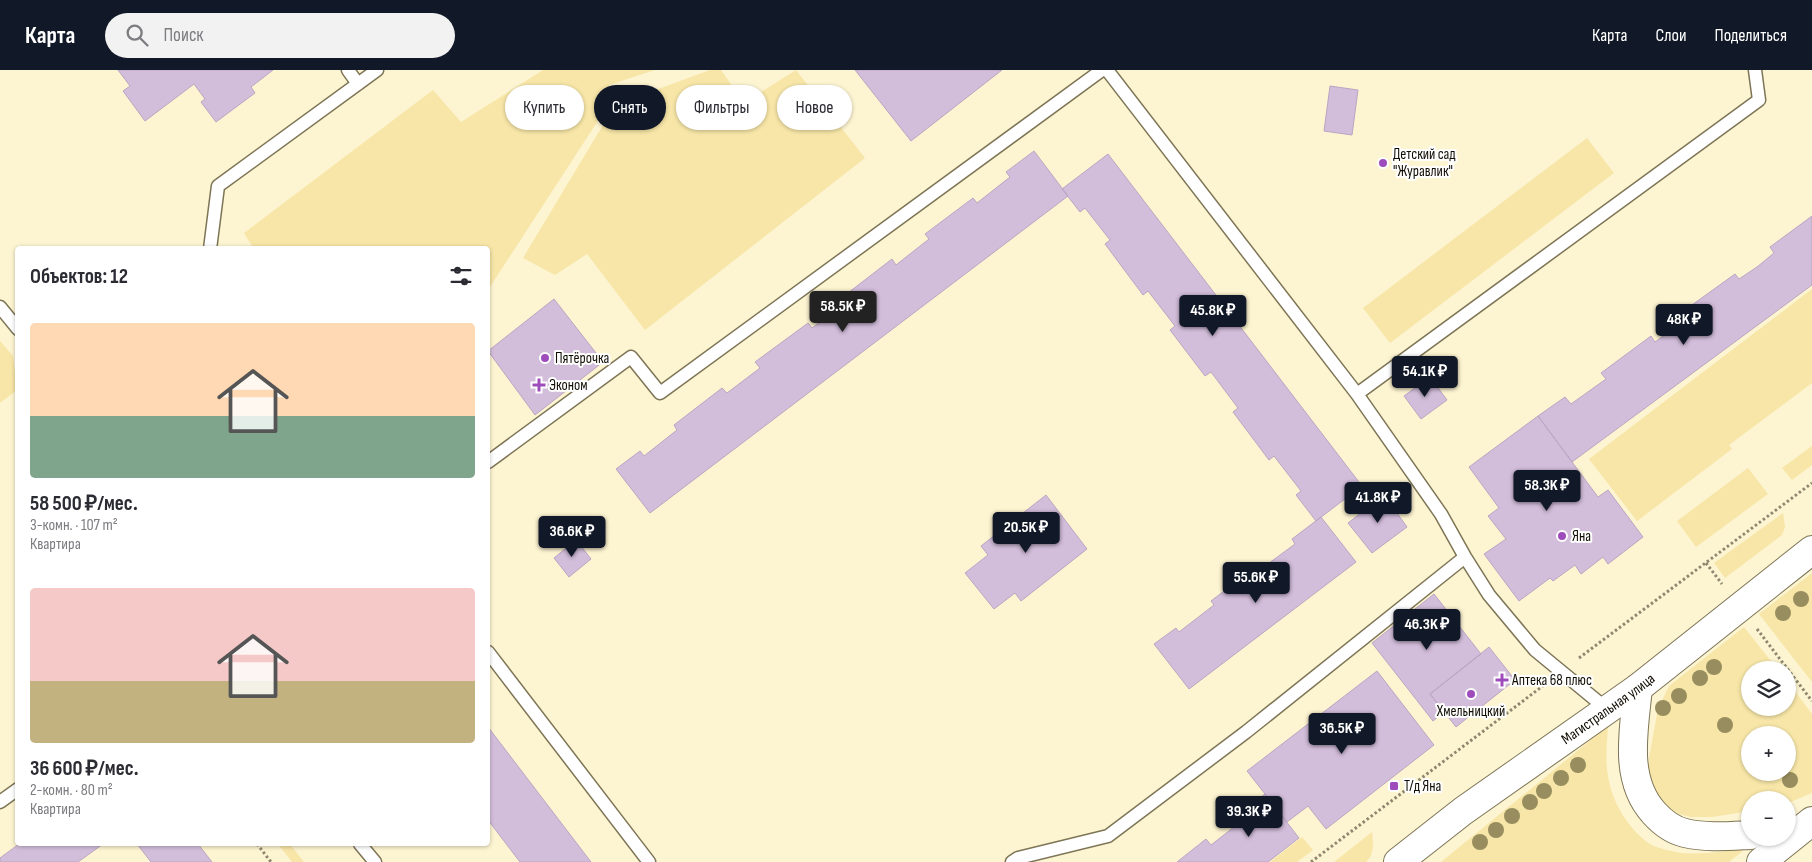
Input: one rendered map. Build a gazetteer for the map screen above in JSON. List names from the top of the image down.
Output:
{
  "streets": {
    "main road": ["Магистральная улица"]
  },
  "places": {
    "other": [
      "Детский сад \"Журавлик\"",
      "Пятёрочка",
      "Яна",
      "Хмельницкий"
    ],
    "health": ["Эконом", "Аптека 68 плюс"],
    "transit": ["Т/д Яна"]
  },
  "page": {
    "header": "Карта",
    "search": "Поиск",
    "nav": ["Карта", "Слои", "Поделиться"],
    "chip": [
      "Купить",
      "Снять",
      "Фильтры",
      "Новое"
    ],
    "heading": "Объектов: 12",
    "price": [
      "58.5K ₽",
      "45.8K ₽",
      "48K ₽",
      "54.1K ₽",
      "58.3K ₽",
      "41.8K ₽",
      "20.5K ₽",
      "36.6K ₽",
      "55.6K ₽",
      "46.3K ₽",
      "36.5K ₽",
      "39.3K ₽"
    ],
    "list": [
      {
        "name": "58 500 ₽/мес.",
        "note": "3-комн. · 107 m² · Квартира"
      },
      {
        "name": "36 600 ₽/мес.",
        "note": "2-комн. · 80 m² · Квартира"
      }
    ],
    "map_buttons": ["+", "−"]
  }
}
